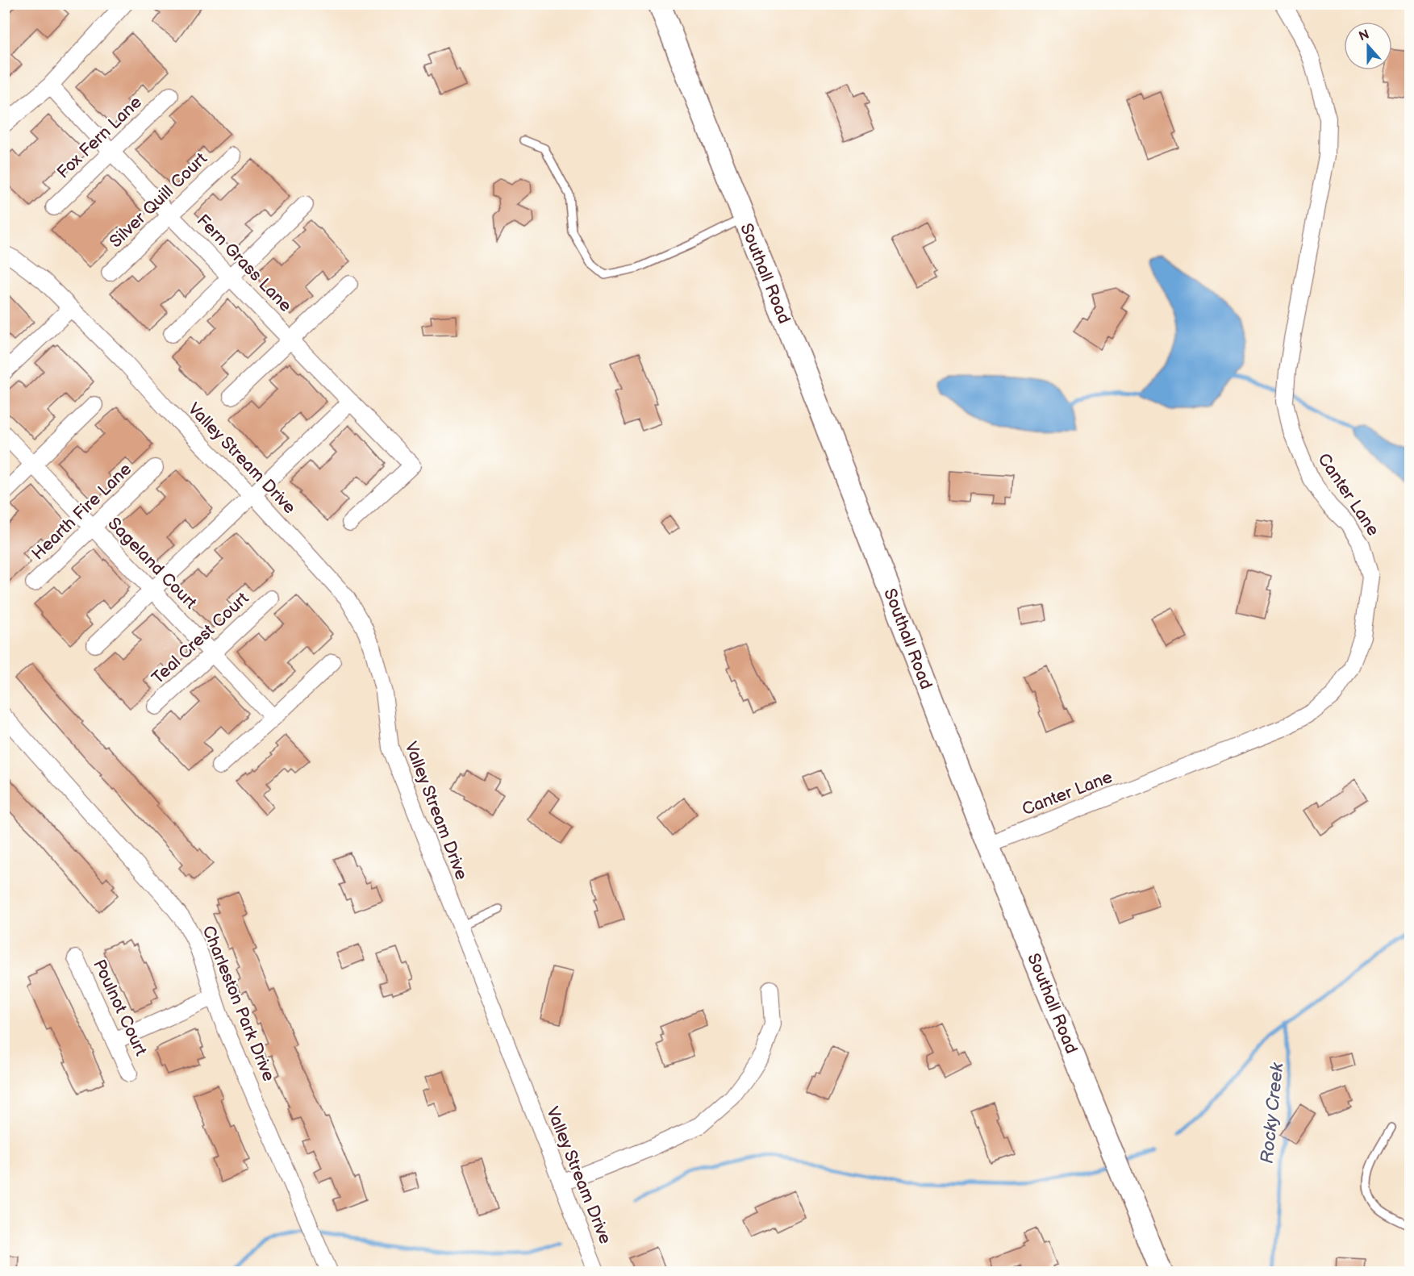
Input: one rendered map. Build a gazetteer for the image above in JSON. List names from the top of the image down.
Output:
{
  "streets": {
    "street": [
      "Fox Fern Lane",
      "Silver Quill Court",
      "Fern Grass Lane",
      "Southall Road",
      "Valley Stream Drive",
      "Canter Lane",
      "Hearth Fire Lane",
      "Sageland Court",
      "Teal Crest Court",
      "Charleston Park Drive",
      "Poulnot Court"
    ]
  },
  "crossings": [
    ["Fox Fern Lane", "Fern Grass Lane"],
    ["Silver Quill Court", "Fern Grass Lane"],
    ["Southall Road", "Canter Lane"],
    ["Hearth Fire Lane", "Sageland Court"],
    ["Sageland Court", "Teal Crest Court"]
  ],
  "water": ["Rocky Creek"],
  "north": "top"
}
